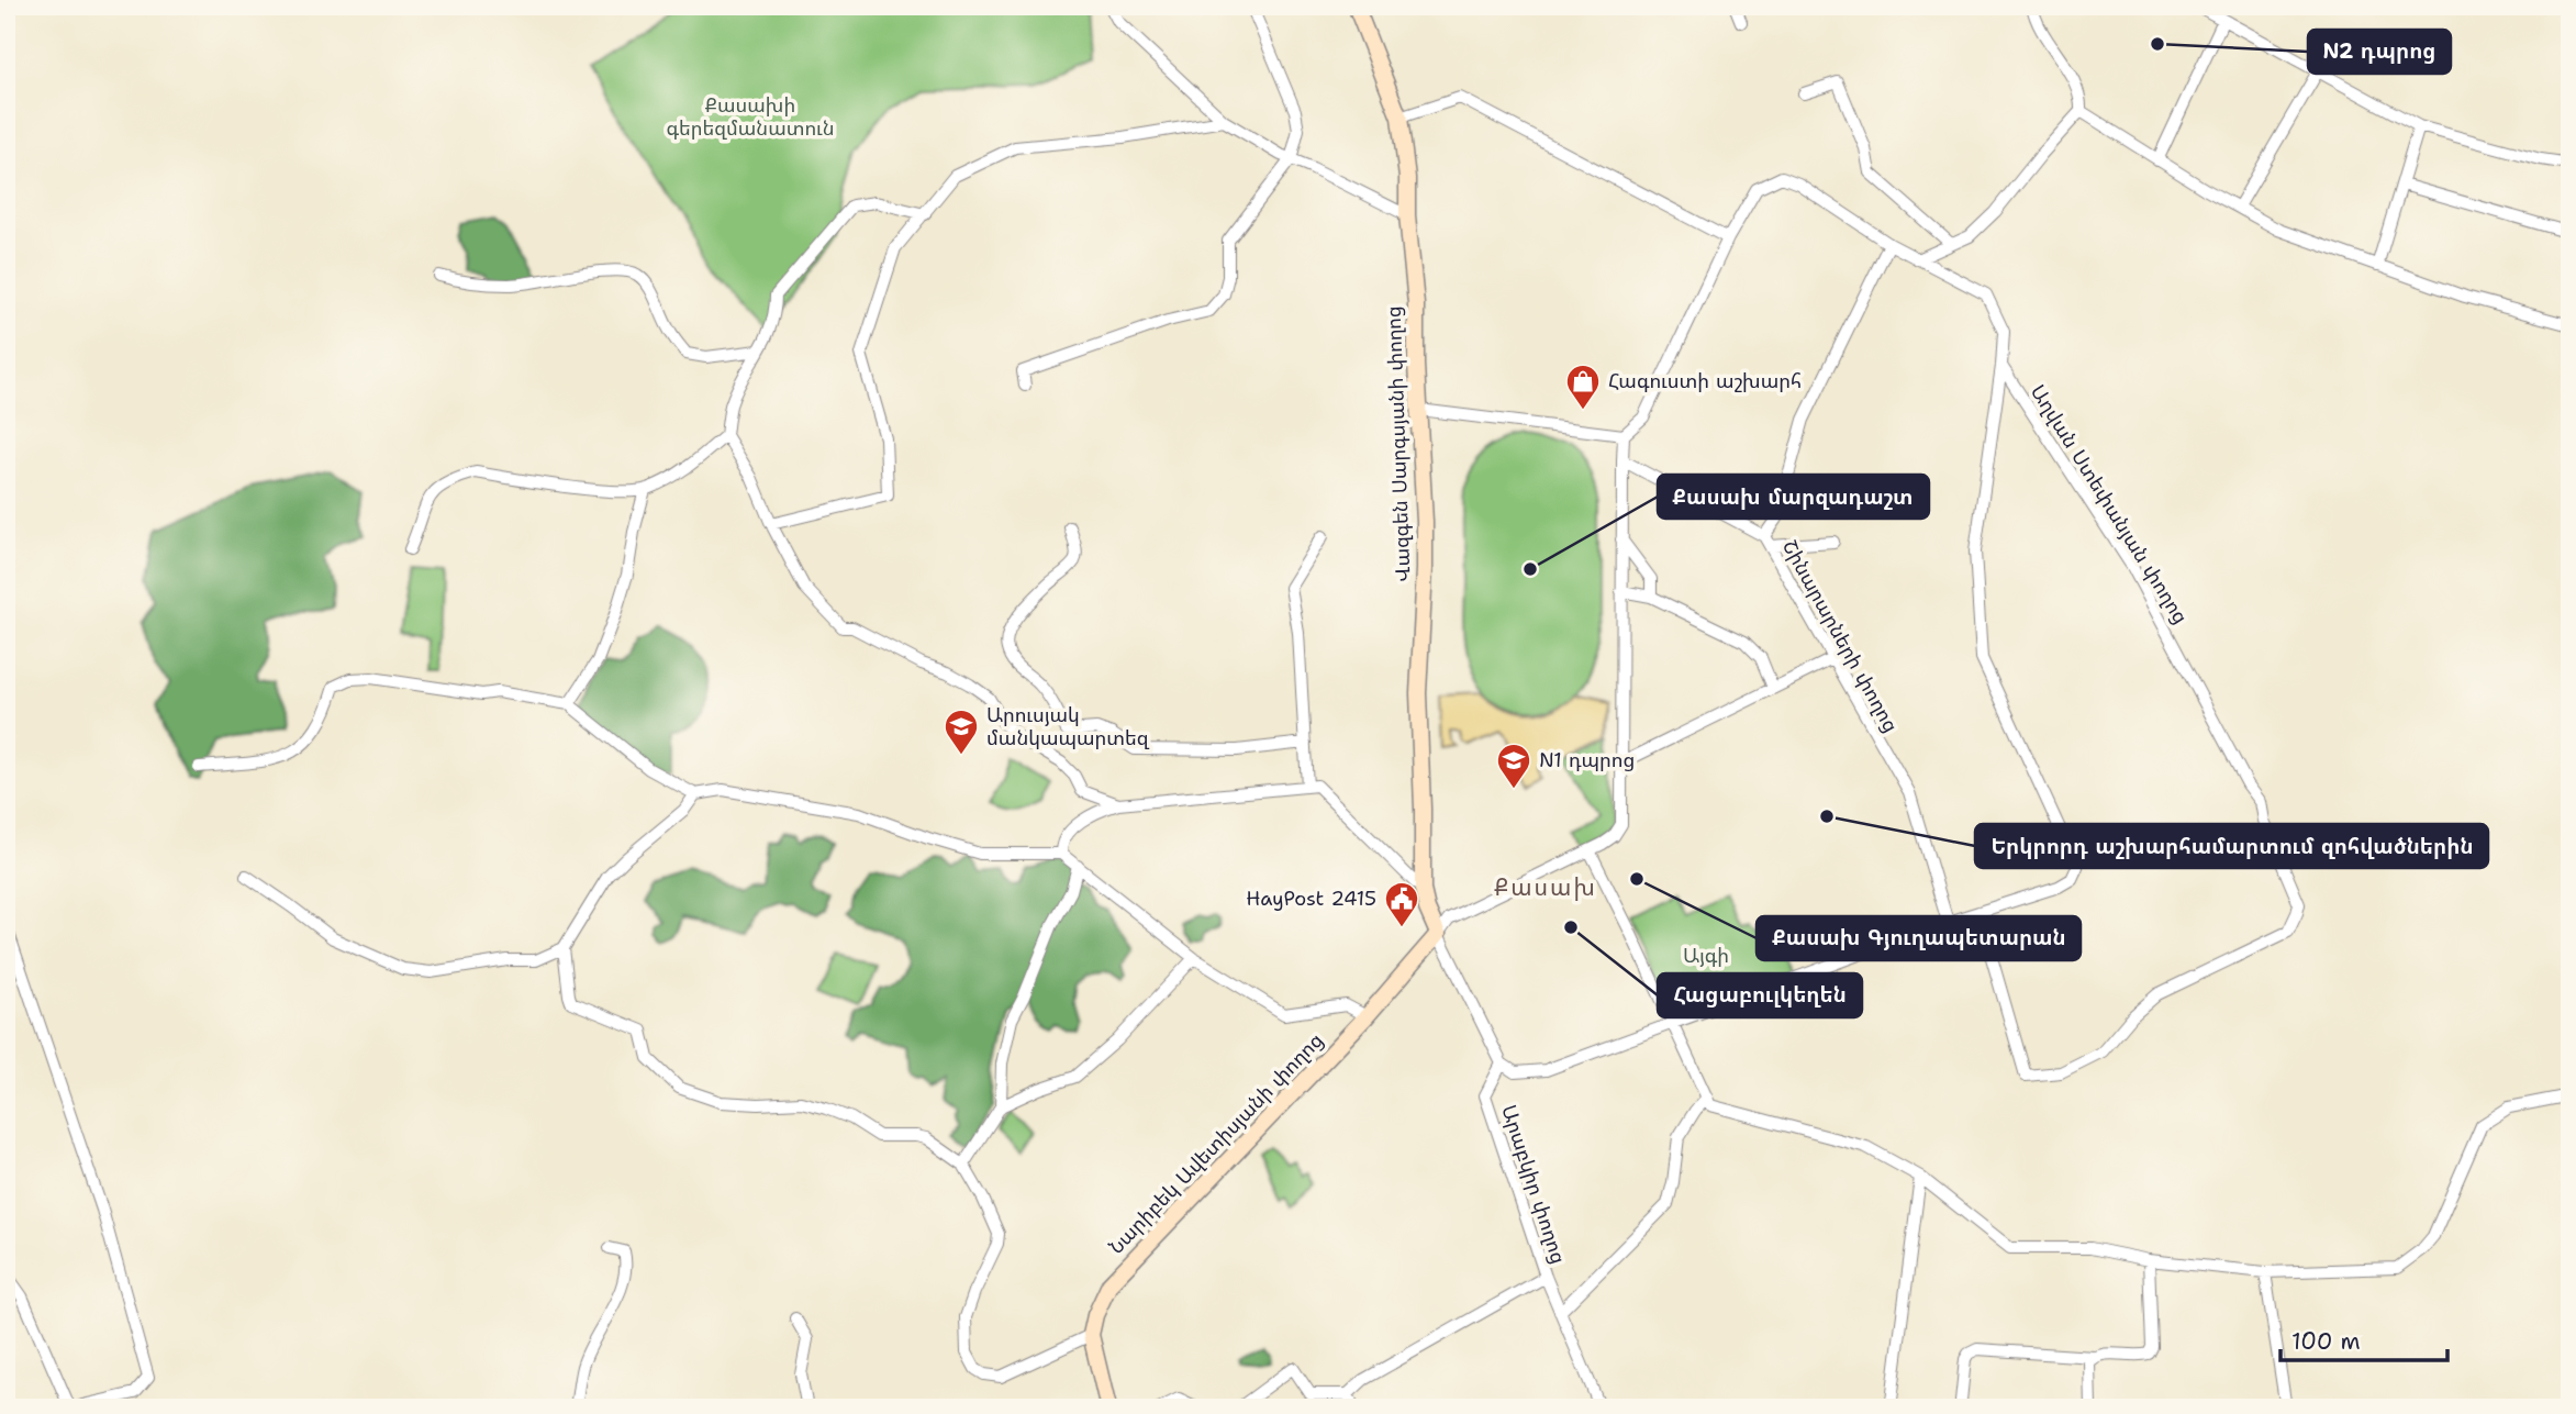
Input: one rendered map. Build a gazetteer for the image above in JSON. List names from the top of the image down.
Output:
{
  "streets": {
    "street": [
      "Վազգեն Սարգսյանի փողոց",
      "Աղվան Ստեփանյան փողոց",
      "Շինարարների փողոց",
      "Նարիբեկ Ավետիսյանի փողոց",
      "Արաբկիր փողոց"
    ]
  },
  "crossings": [
    ["Վազգեն Սարգսյանի փողոց", "Նարիբեկ Ավետիսյանի փողոց"],
    ["Աղվան Ստեփանյան փողոց", "Շինարարների փողոց"],
    ["Աղվան Ստեփանյան փողոց", "Արաբկիր փողոց"]
  ],
  "districts": ["Քասախ"],
  "parks": ["Քասախի գերեզմանատուն", "Այգի"],
  "places": {
    "other": [
      "N2 դպրոց",
      "Քասախ մարզադաշտ",
      "Երկրորդ աշխարհամարտում զոհվածներին",
      "Քասախ Գյուղապետարան",
      "Հացաբուլկեղեն"
    ],
    "shop": ["Հագուստի աշխարհ"],
    "school or university": ["Արուսյակ մանկապարտեզ", "N1 դպրոց"],
    "public building": ["HayPost 2415"]
  },
  "scale_bar": "100 m"
}
